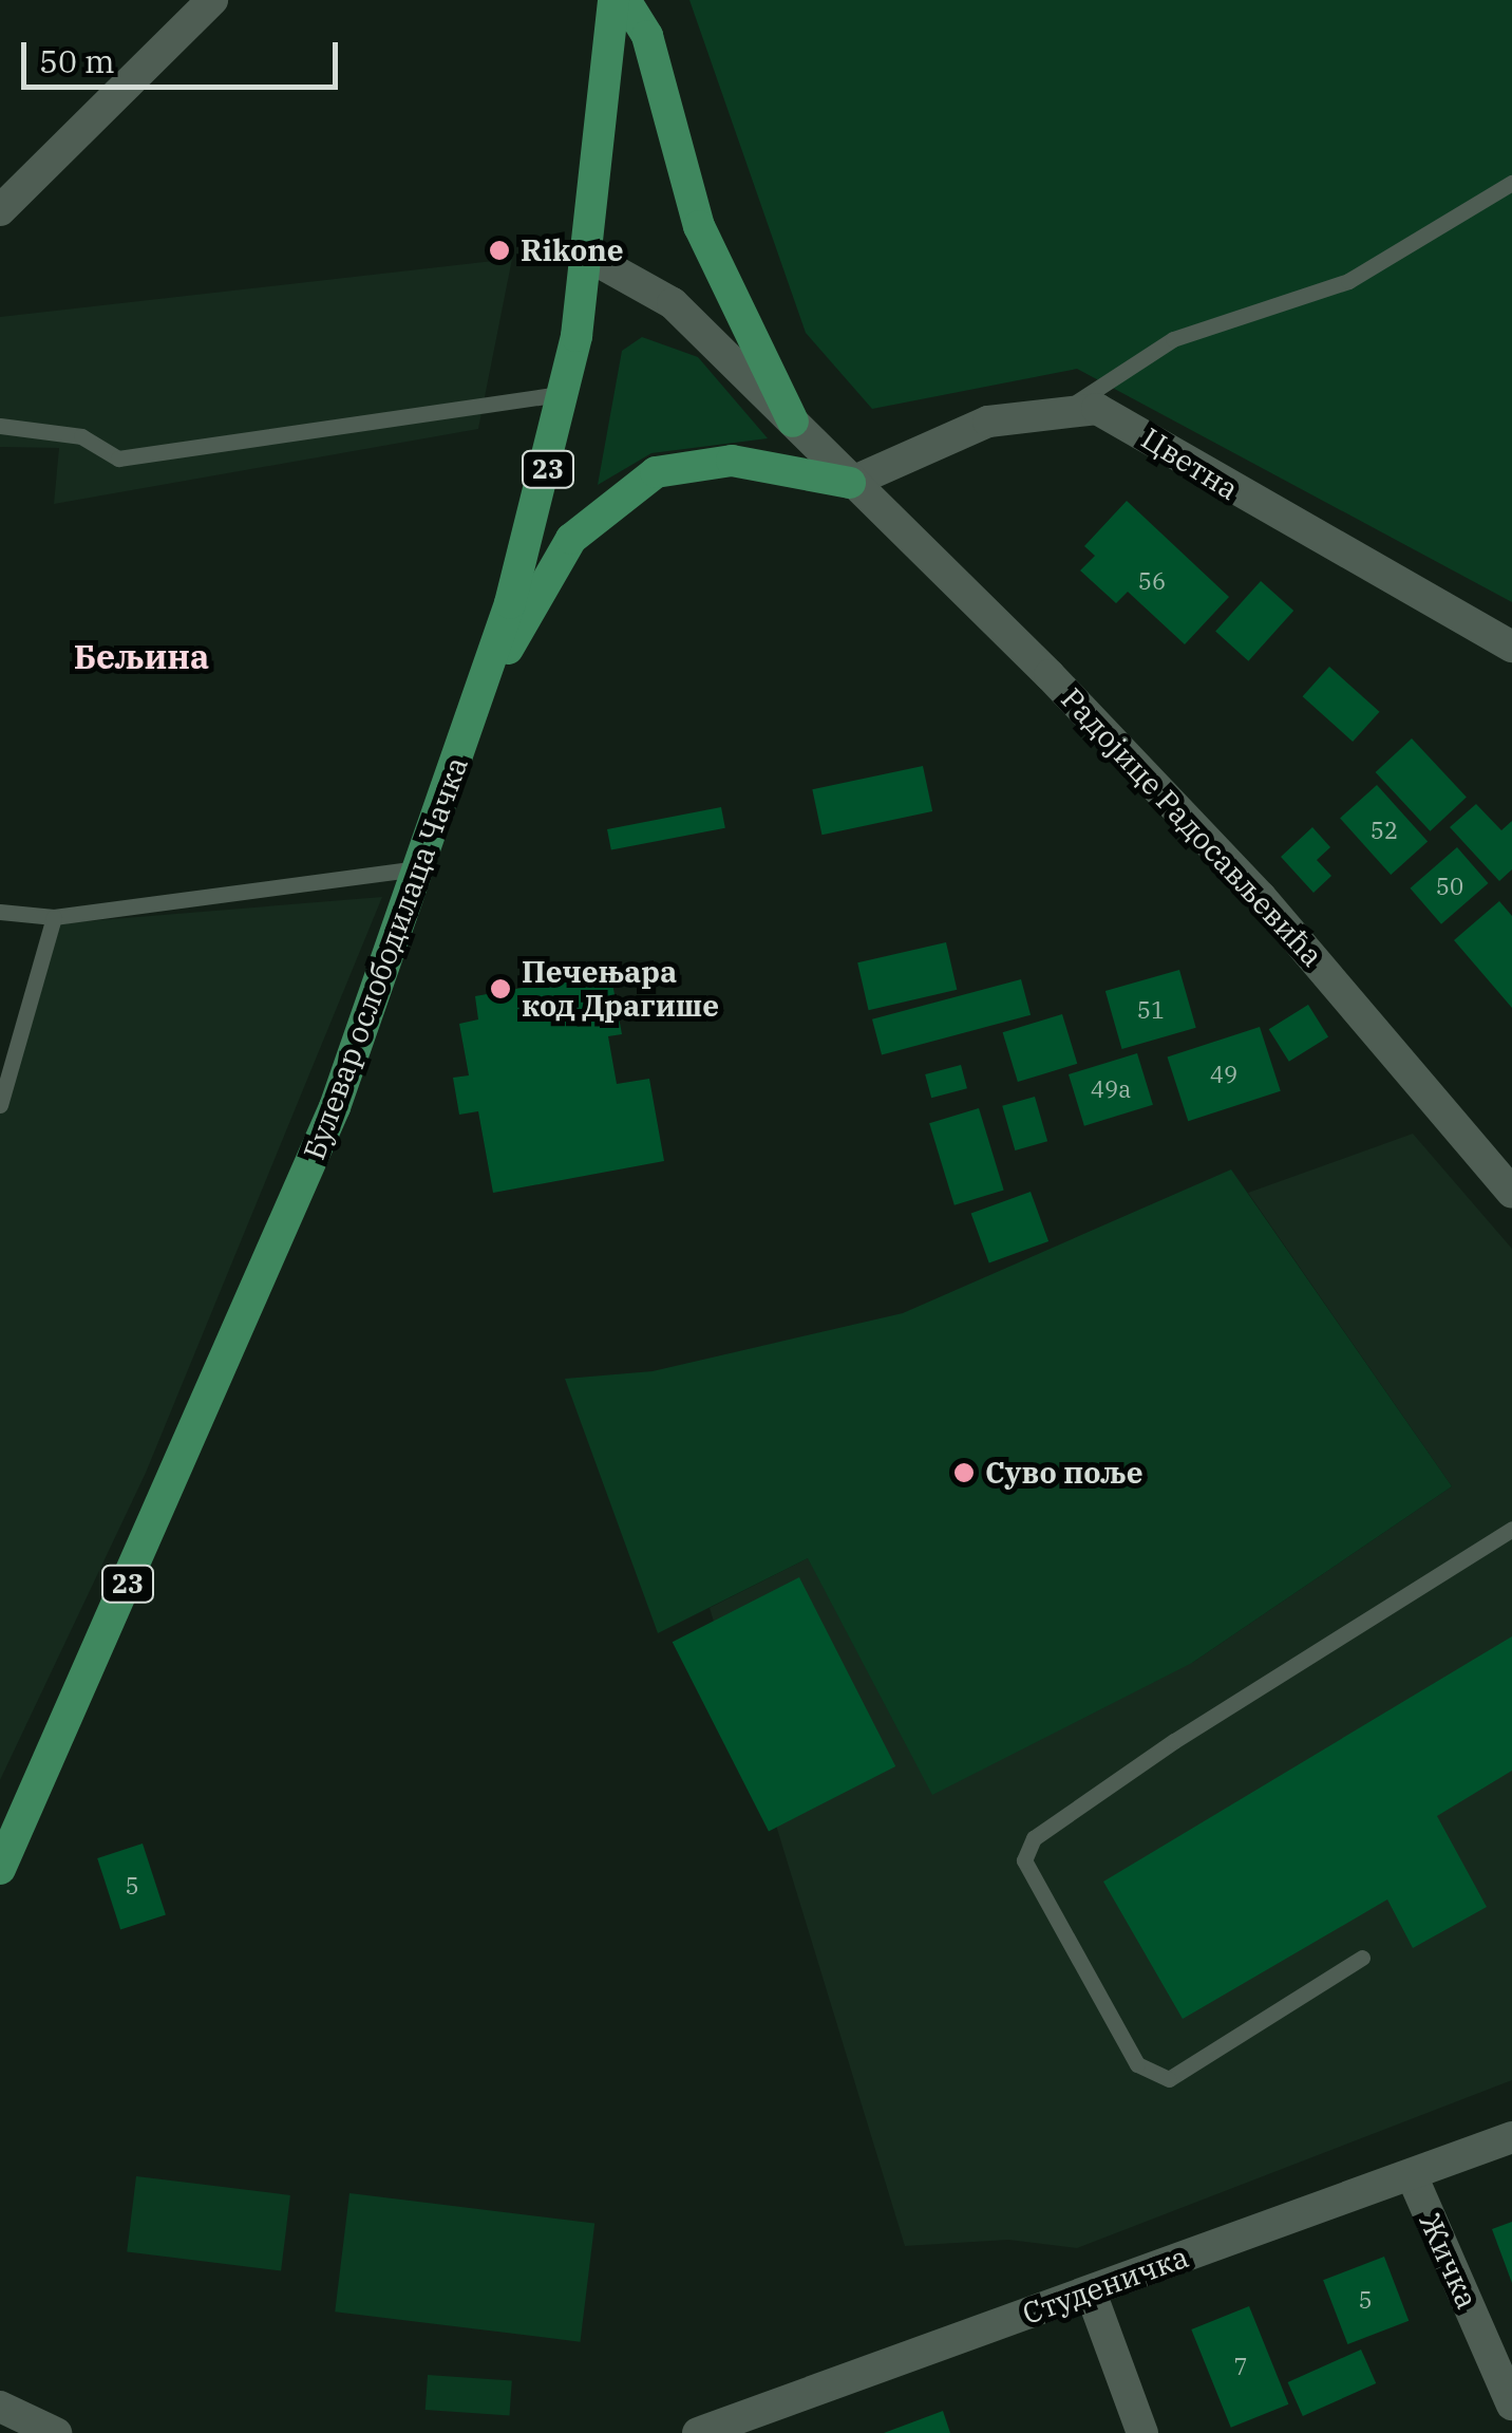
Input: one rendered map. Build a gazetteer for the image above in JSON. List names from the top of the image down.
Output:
{
  "streets": {
    "main road": ["23", "Булевар ослободилаца Чачка"],
    "street": [
      "Цветна",
      "Радојице Радосављевића",
      "Жичка",
      "Студеничка"
    ]
  },
  "crossings": [
    ["Радојице Радосављевића", "Булевар ослободилаца Чачка"],
    ["Жичка", "Студеничка"]
  ],
  "districts": ["Бељина"],
  "places": ["Rikone", "Печењара код Драгише", "Суво поље"],
  "house_numbers": [
    "56",
    "52",
    "50",
    "51",
    "49",
    "49a",
    "5",
    "5",
    "7"
  ],
  "scale_bar": "50 m"
}
